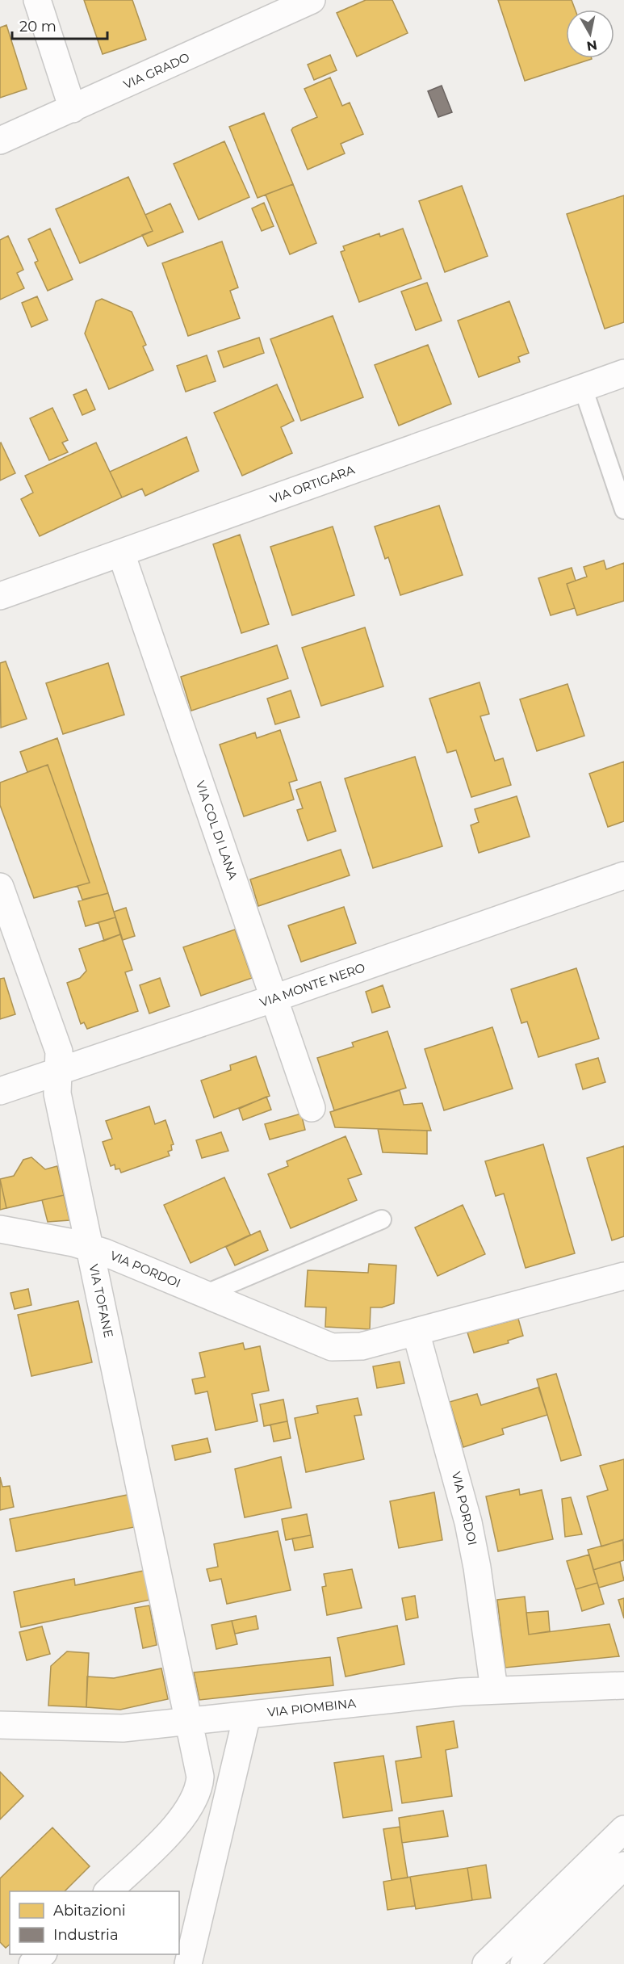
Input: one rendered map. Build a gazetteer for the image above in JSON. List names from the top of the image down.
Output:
{
  "streets": {
    "street": [
      "VIA GRADO",
      "VIA ORTIGARA",
      "VIA COL DI LANA",
      "VIA MONTE NERO",
      "VIA PORDOI",
      "VIA TOFANE",
      "VIA PIOMBINA"
    ]
  },
  "crossings": [
    ["VIA ORTIGARA", "VIA COL DI LANA"],
    ["VIA COL DI LANA", "VIA MONTE NERO"],
    ["VIA MONTE NERO", "VIA TOFANE"],
    ["VIA PORDOI", "VIA TOFANE"],
    ["VIA PORDOI", "VIA PIOMBINA"],
    ["VIA TOFANE", "VIA PIOMBINA"]
  ],
  "legend": ["Abitazioni", "Industria"],
  "scale_bar": "20 m",
  "north": "bottom"
}
